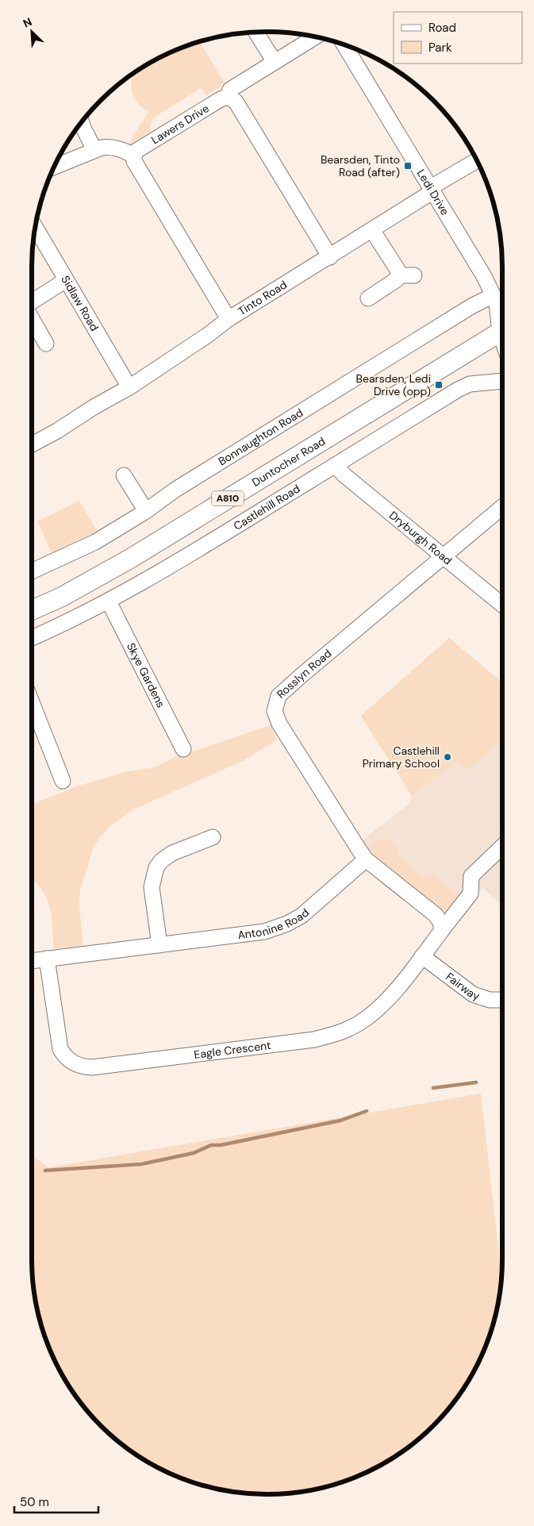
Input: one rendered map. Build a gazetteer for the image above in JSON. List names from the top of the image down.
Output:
{
  "streets": {
    "main road": ["Duntocher Road", "A810"],
    "street": [
      "Lawers Drive",
      "Ledi Drive",
      "Tinto Road",
      "Sidlaw Road",
      "Bonnaughton Road",
      "Castlehill Road",
      "Dryburgh Road",
      "Rosslyn Road",
      "Skye Gardens",
      "Antonine Road",
      "Fairway",
      "Eagle Crescent"
    ]
  },
  "crossings": [
    ["Ledi Drive", "Tinto Road"],
    ["Ledi Drive", "Bonnaughton Road"],
    ["Tinto Road", "Sidlaw Road"],
    ["Castlehill Road", "Dryburgh Road"],
    ["Castlehill Road", "Skye Gardens"],
    ["Dryburgh Road", "Rosslyn Road"],
    ["Rosslyn Road", "Antonine Road"],
    ["Rosslyn Road", "Eagle Crescent"],
    ["Antonine Road", "Eagle Crescent"],
    ["Fairway", "Eagle Crescent"]
  ],
  "places": {
    "transit": ["Bearsden, Tinto Road (after)", "Bearsden, Ledi Drive (opp)"],
    "other": ["Castlehill Primary School"]
  },
  "legend": ["Road", "Park"],
  "scale_bar": "50 m",
  "north": "top left"
}
